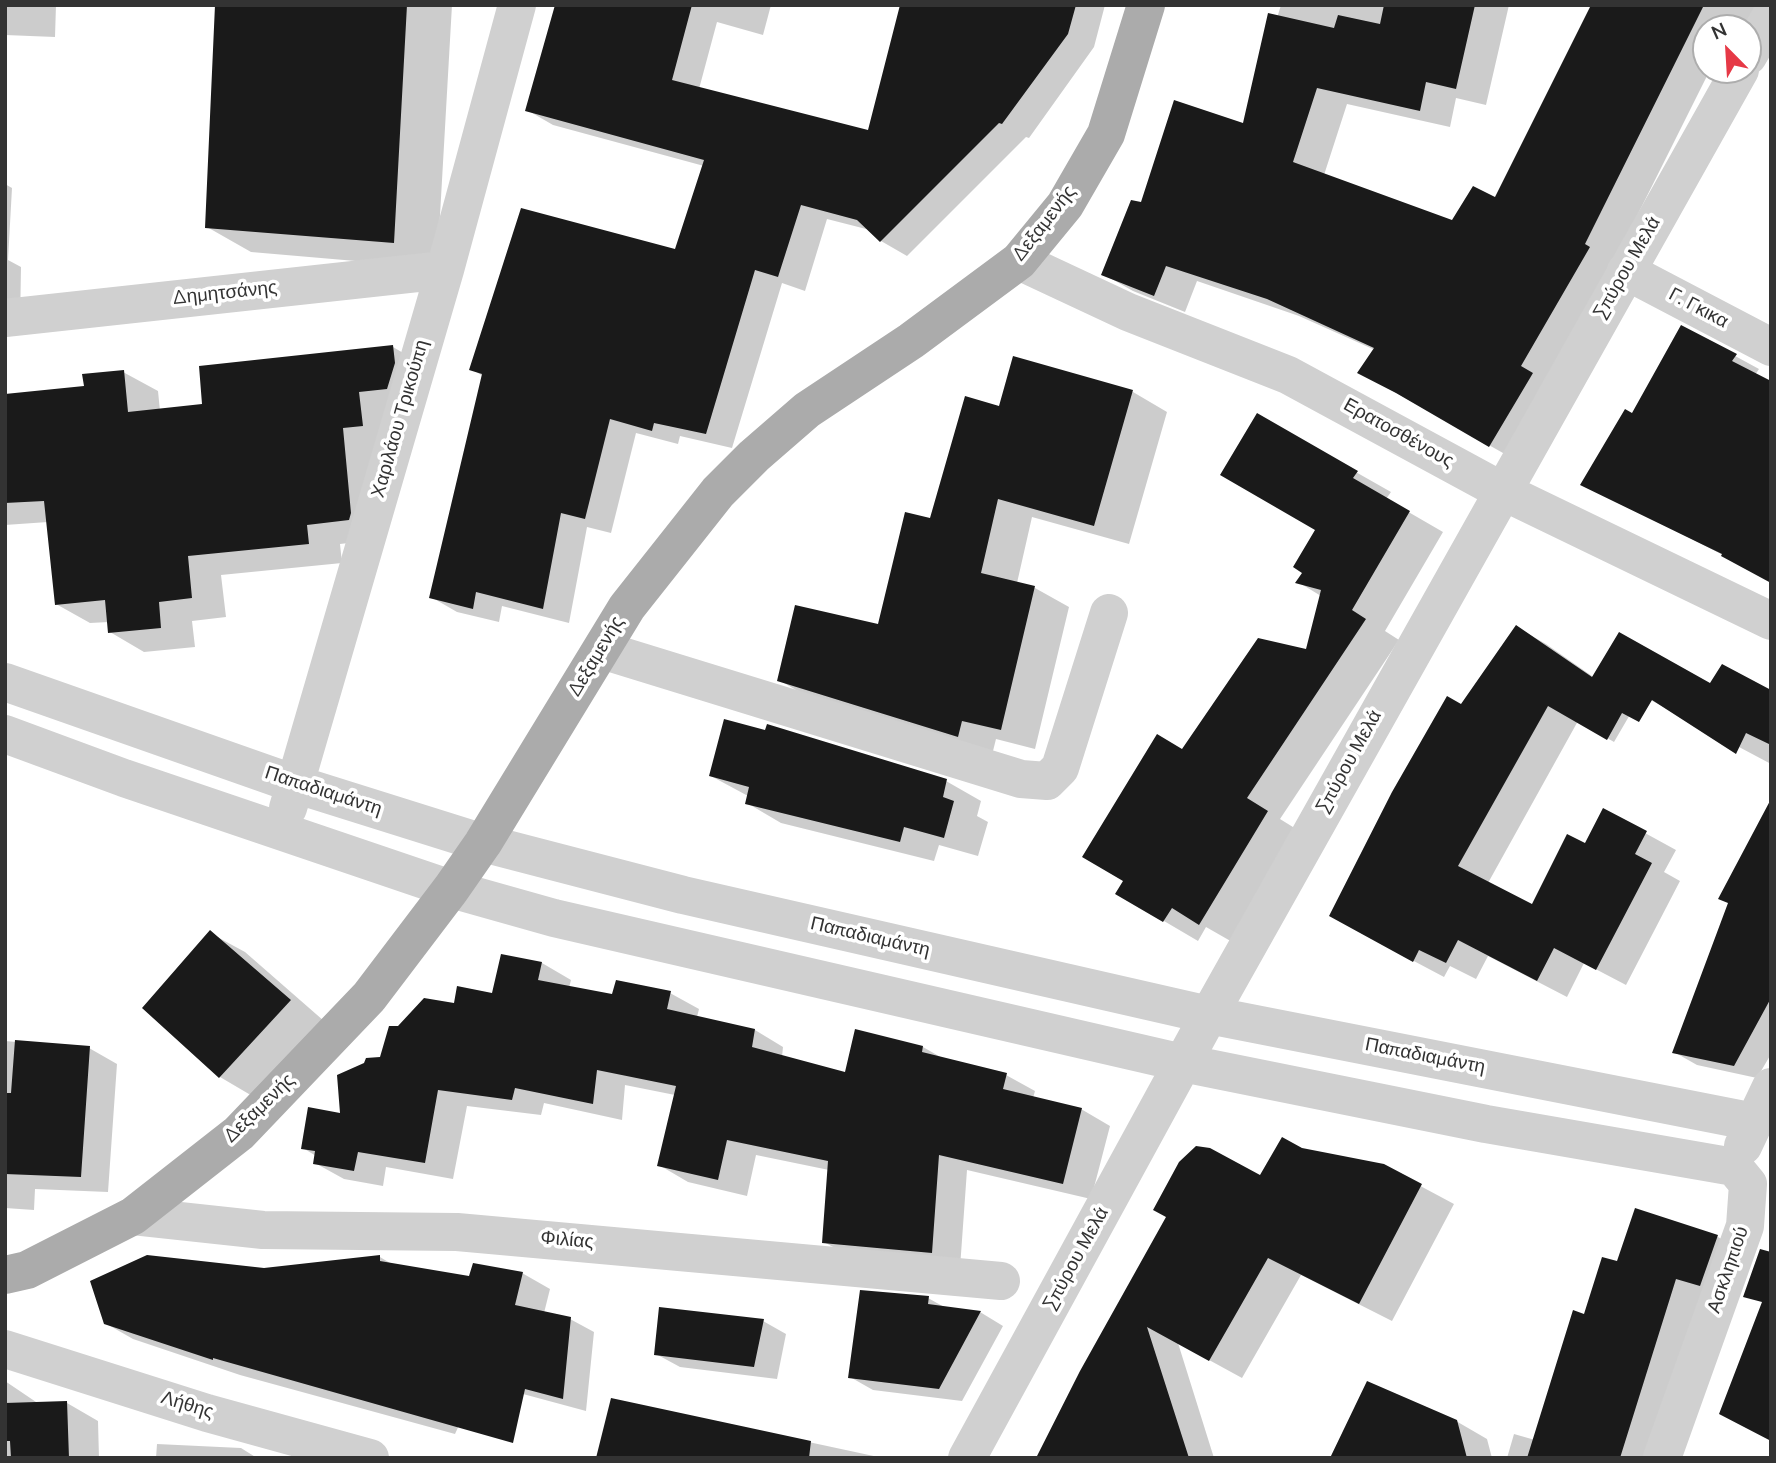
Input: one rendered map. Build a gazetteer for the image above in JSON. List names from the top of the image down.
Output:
{
  "streets": {
    "main road": ["Δεξαμενής"],
    "street": [
      "Σπύρου Μελά",
      "Δημητσάνης",
      "Γ. Γκικα",
      "Χαριλάου Τρικούπη",
      "Ερατοσθένους",
      "Παπαδιαμάντη",
      "Φιλίας",
      "Ασκληπιού",
      "Λήθης"
    ]
  },
  "crossings": [
    ["Δεξαμενής", "Ερατοσθένους"],
    ["Δεξαμενής", "Παπαδιαμάντη"],
    ["Δεξαμενής", "Φιλίας"],
    ["Σπύρου Μελά", "Γ. Γκικα"],
    ["Σπύρου Μελά", "Ερατοσθένους"],
    ["Σπύρου Μελά", "Παπαδιαμάντη"],
    ["Δημητσάνης", "Χαριλάου Τρικούπη"],
    ["Χαριλάου Τρικούπη", "Παπαδιαμάντη"]
  ],
  "north": "top left"
}
